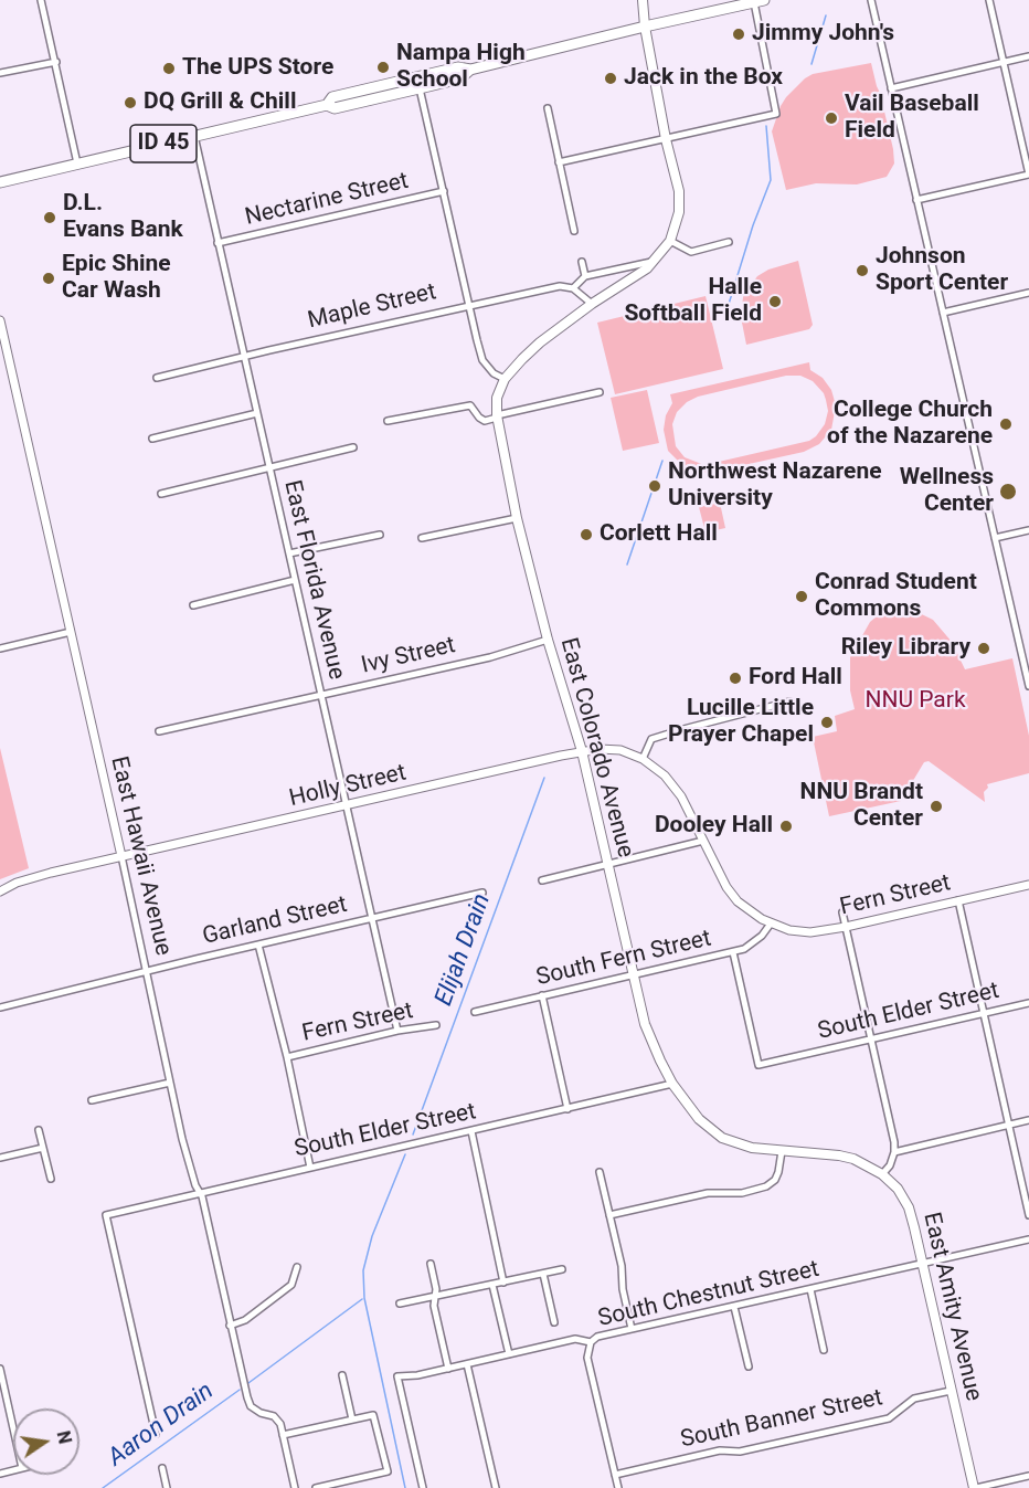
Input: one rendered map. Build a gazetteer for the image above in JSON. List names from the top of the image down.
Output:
{
  "streets": {
    "main road": ["ID 45", "East Colorado Avenue", "East Amity Avenue"],
    "street": [
      "Nectarine Street",
      "Maple Street",
      "East Florida Avenue",
      "Ivy Street",
      "Holly Street",
      "East Hawaii Avenue",
      "Fern Street",
      "Garland Street",
      "South Fern Street",
      "South Elder Street",
      "South Chestnut Street",
      "South Banner Street"
    ]
  },
  "crossings": [
    ["ID 45", "East Florida Avenue"],
    ["Nectarine Street", "East Florida Avenue"],
    ["Maple Street", "East Florida Avenue"],
    ["East Florida Avenue", "Ivy Street"],
    ["East Florida Avenue", "Holly Street"],
    ["East Florida Avenue", "Fern Street"],
    ["East Florida Avenue", "Garland Street"],
    ["Ivy Street", "East Colorado Avenue"],
    ["East Colorado Avenue", "Holly Street"],
    ["East Colorado Avenue", "South Fern Street"],
    ["East Colorado Avenue", "South Elder Street"],
    ["East Colorado Avenue", "East Amity Avenue"],
    ["Holly Street", "East Hawaii Avenue"],
    ["Holly Street", "Fern Street"],
    ["East Hawaii Avenue", "Garland Street"],
    ["East Hawaii Avenue", "South Elder Street"],
    ["Fern Street", "South Fern Street"],
    ["South Fern Street", "South Elder Street"],
    ["South Chestnut Street", "East Amity Avenue"],
    ["East Amity Avenue", "South Banner Street"]
  ],
  "water": ["Elijah Drain", "Aaron Drain"],
  "parks": ["NNU Park"],
  "places": [
    "Jimmy John's",
    "Nampa High School",
    "The UPS Store",
    "Jack in the Box",
    "DQ Grill & Chill",
    "Vail Baseball Field",
    "D.L. Evans Bank",
    "Johnson Sport Center",
    "Epic Shine Car Wash",
    "Halle Softball Field",
    "College Church of the Nazarene",
    "Northwest Nazarene University",
    "Wellness Center",
    "Corlett Hall",
    "Conrad Student Commons",
    "Riley Library",
    "Ford Hall",
    "Lucille Little Prayer Chapel",
    "NNU Brandt Center",
    "Dooley Hall"
  ],
  "north": "right"
}
